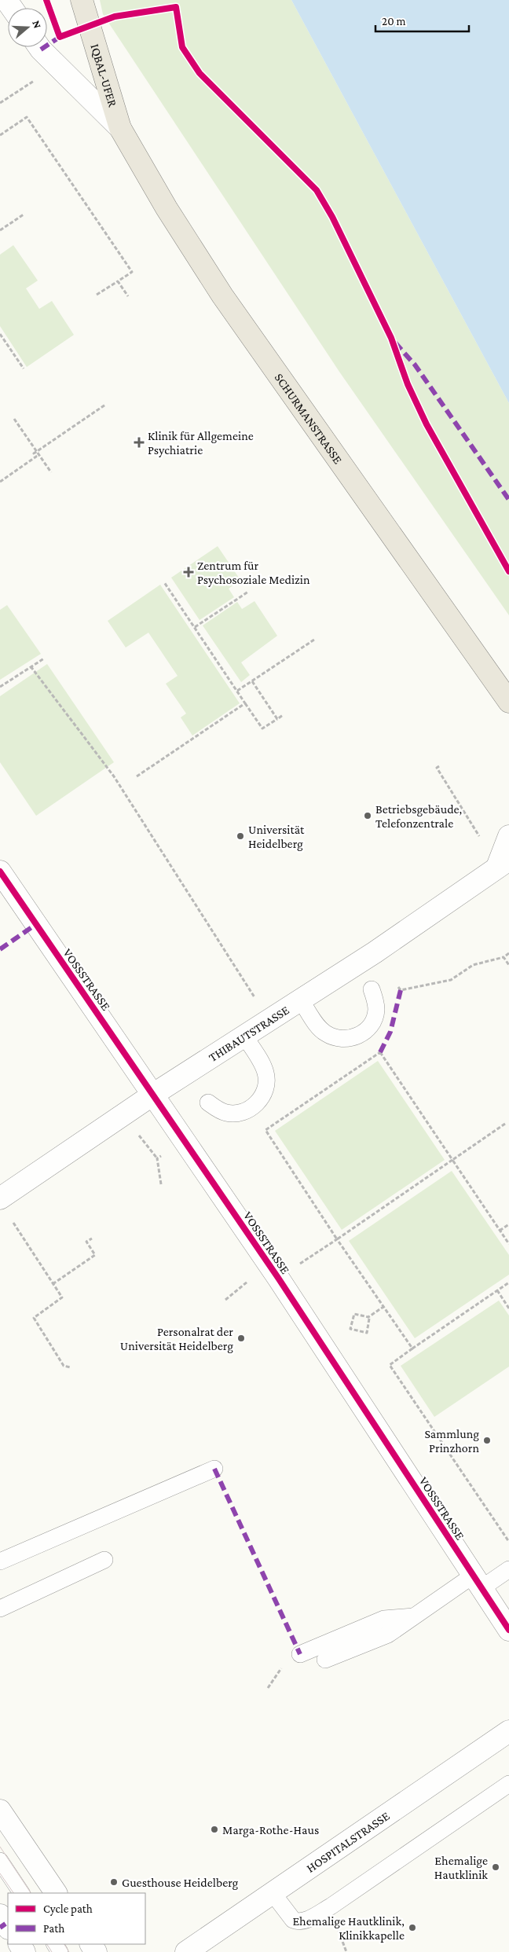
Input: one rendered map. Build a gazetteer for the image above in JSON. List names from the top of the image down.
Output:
{
  "streets": {
    "main road": ["IQBAL-UFER", "SCHURMANSTRASSE"],
    "street": ["VOSSSTRASSE", "THIBAUTSTRASSE", "HOSPITALSTRASSE"]
  },
  "crossings": [
    ["IQBAL-UFER", "SCHURMANSTRASSE"],
    ["VOSSSTRASSE", "THIBAUTSTRASSE"]
  ],
  "places": {
    "health": ["Klinik für Allgemeine Psychiatrie", "Zentrum für Psychosoziale Medizin"],
    "other": [
      "Betriebsgebäude, Telefonzentrale",
      "Universität Heidelberg",
      "Personalrat der Universität Heidelberg",
      "Sammlung Prinzhorn",
      "Marga-Rothe-Haus",
      "Ehemalige Hautklinik",
      "Guesthouse Heidelberg",
      "Ehemalige Hautklinik, Klinikkapelle"
    ]
  },
  "legend": ["Cycle path", "Path"],
  "scale_bar": "20 m",
  "north": "right"
}
